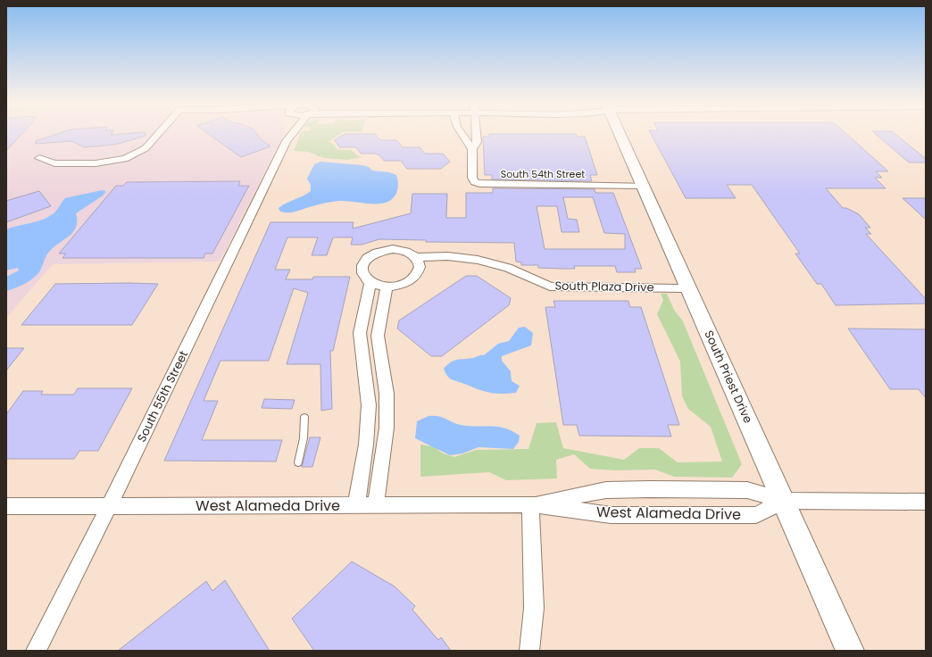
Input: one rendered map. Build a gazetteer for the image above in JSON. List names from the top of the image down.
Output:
{
  "streets": {
    "main road": ["South Priest Drive"],
    "street": [
      "South 54th Street",
      "South Plaza Drive",
      "South 55th Street",
      "West Alameda Drive"
    ]
  },
  "crossings": [
    ["South 54th Street", "South Priest Drive"],
    ["South Plaza Drive", "South Priest Drive"],
    ["South Priest Drive", "West Alameda Drive"],
    ["South 55th Street", "West Alameda Drive"]
  ]
}
